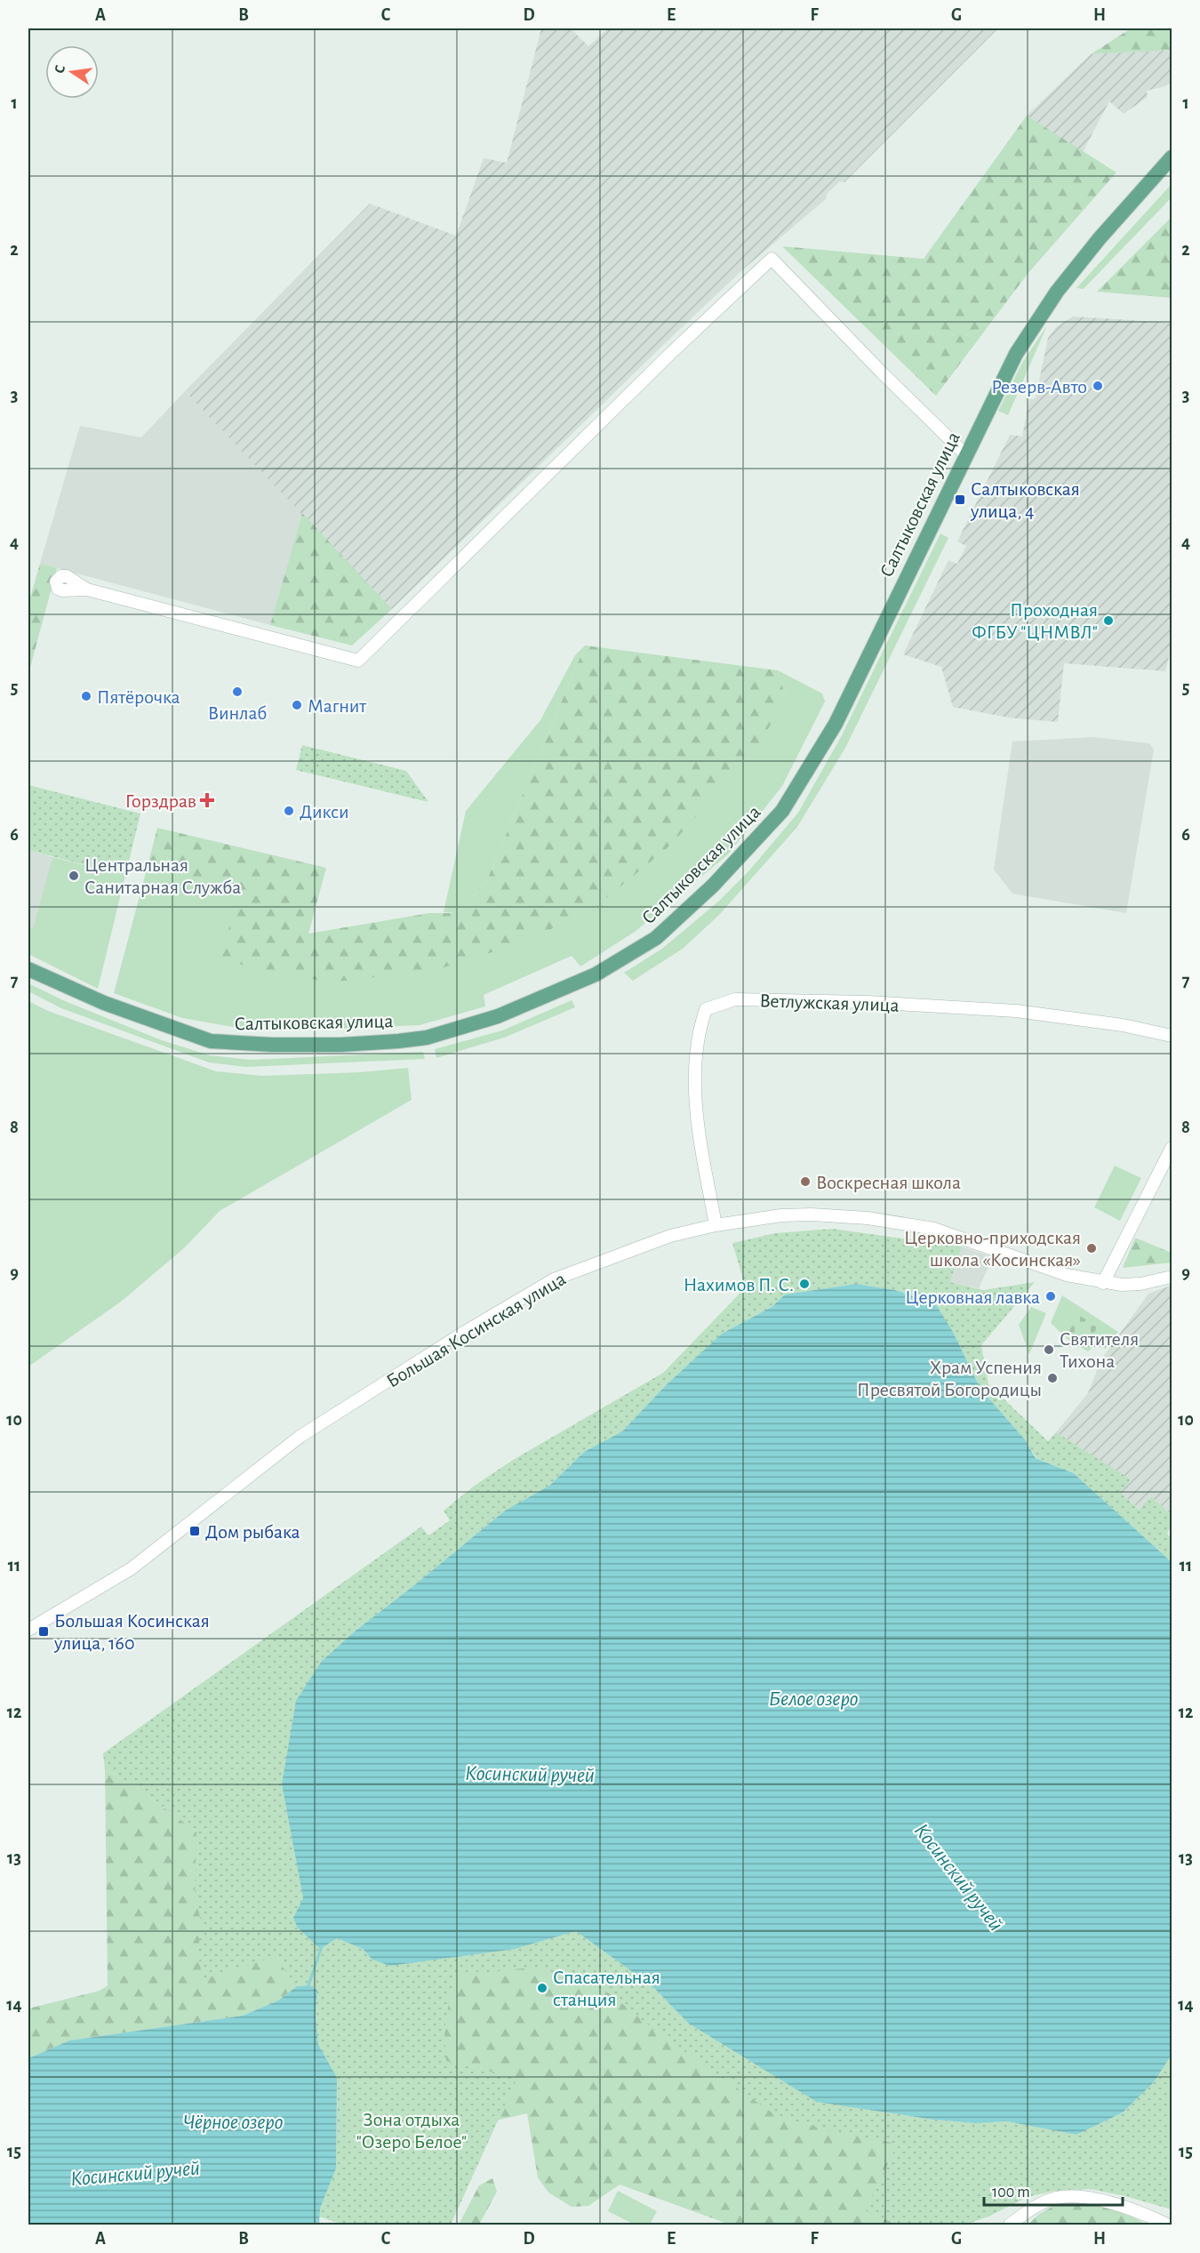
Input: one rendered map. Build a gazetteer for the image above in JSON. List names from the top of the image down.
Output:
{
  "streets": {
    "main road": ["Салтыковская улица"],
    "street": ["Ветлужская улица", "Большая Косинская улица"]
  },
  "crossings": [
    ["Ветлужская улица", "Большая Косинская улица"]
  ],
  "water": ["Белое озеро", "Косинский ручей", "Чёрное озеро"],
  "parks": ["Зона отдыха \"Озеро Белое\""],
  "places": {
    "other": [
      "Резерв-Авто",
      "Проходная ФГБУ \"ЦНМВЛ\"",
      "Винлаб",
      "Пятёрочка",
      "Магнит",
      "Дикси",
      "Центральная Санитарная Служба",
      "Воскресная школа",
      "Церковно-приходская школа «Косинская»",
      "Нахимов П. С.",
      "Церковная лавка",
      "Святителя Тихона",
      "Храм Успения Пресвятой Богородицы",
      "Спасательная станция"
    ],
    "transit": ["Салтыковская улица, 4", "Дом рыбака", "Большая Косинская улица, 160"],
    "health": ["Горздрав"]
  },
  "scale_bar": "100 m",
  "north": "left",
  "grid": {
    "columns": [
      "A",
      "B",
      "C",
      "D",
      "E",
      "F",
      "G",
      "H"
    ],
    "rows": [
      "1",
      "2",
      "3",
      "4",
      "5",
      "6",
      "7",
      "8",
      "9",
      "10",
      "11",
      "12",
      "13",
      "14",
      "15"
    ]
  }
}
